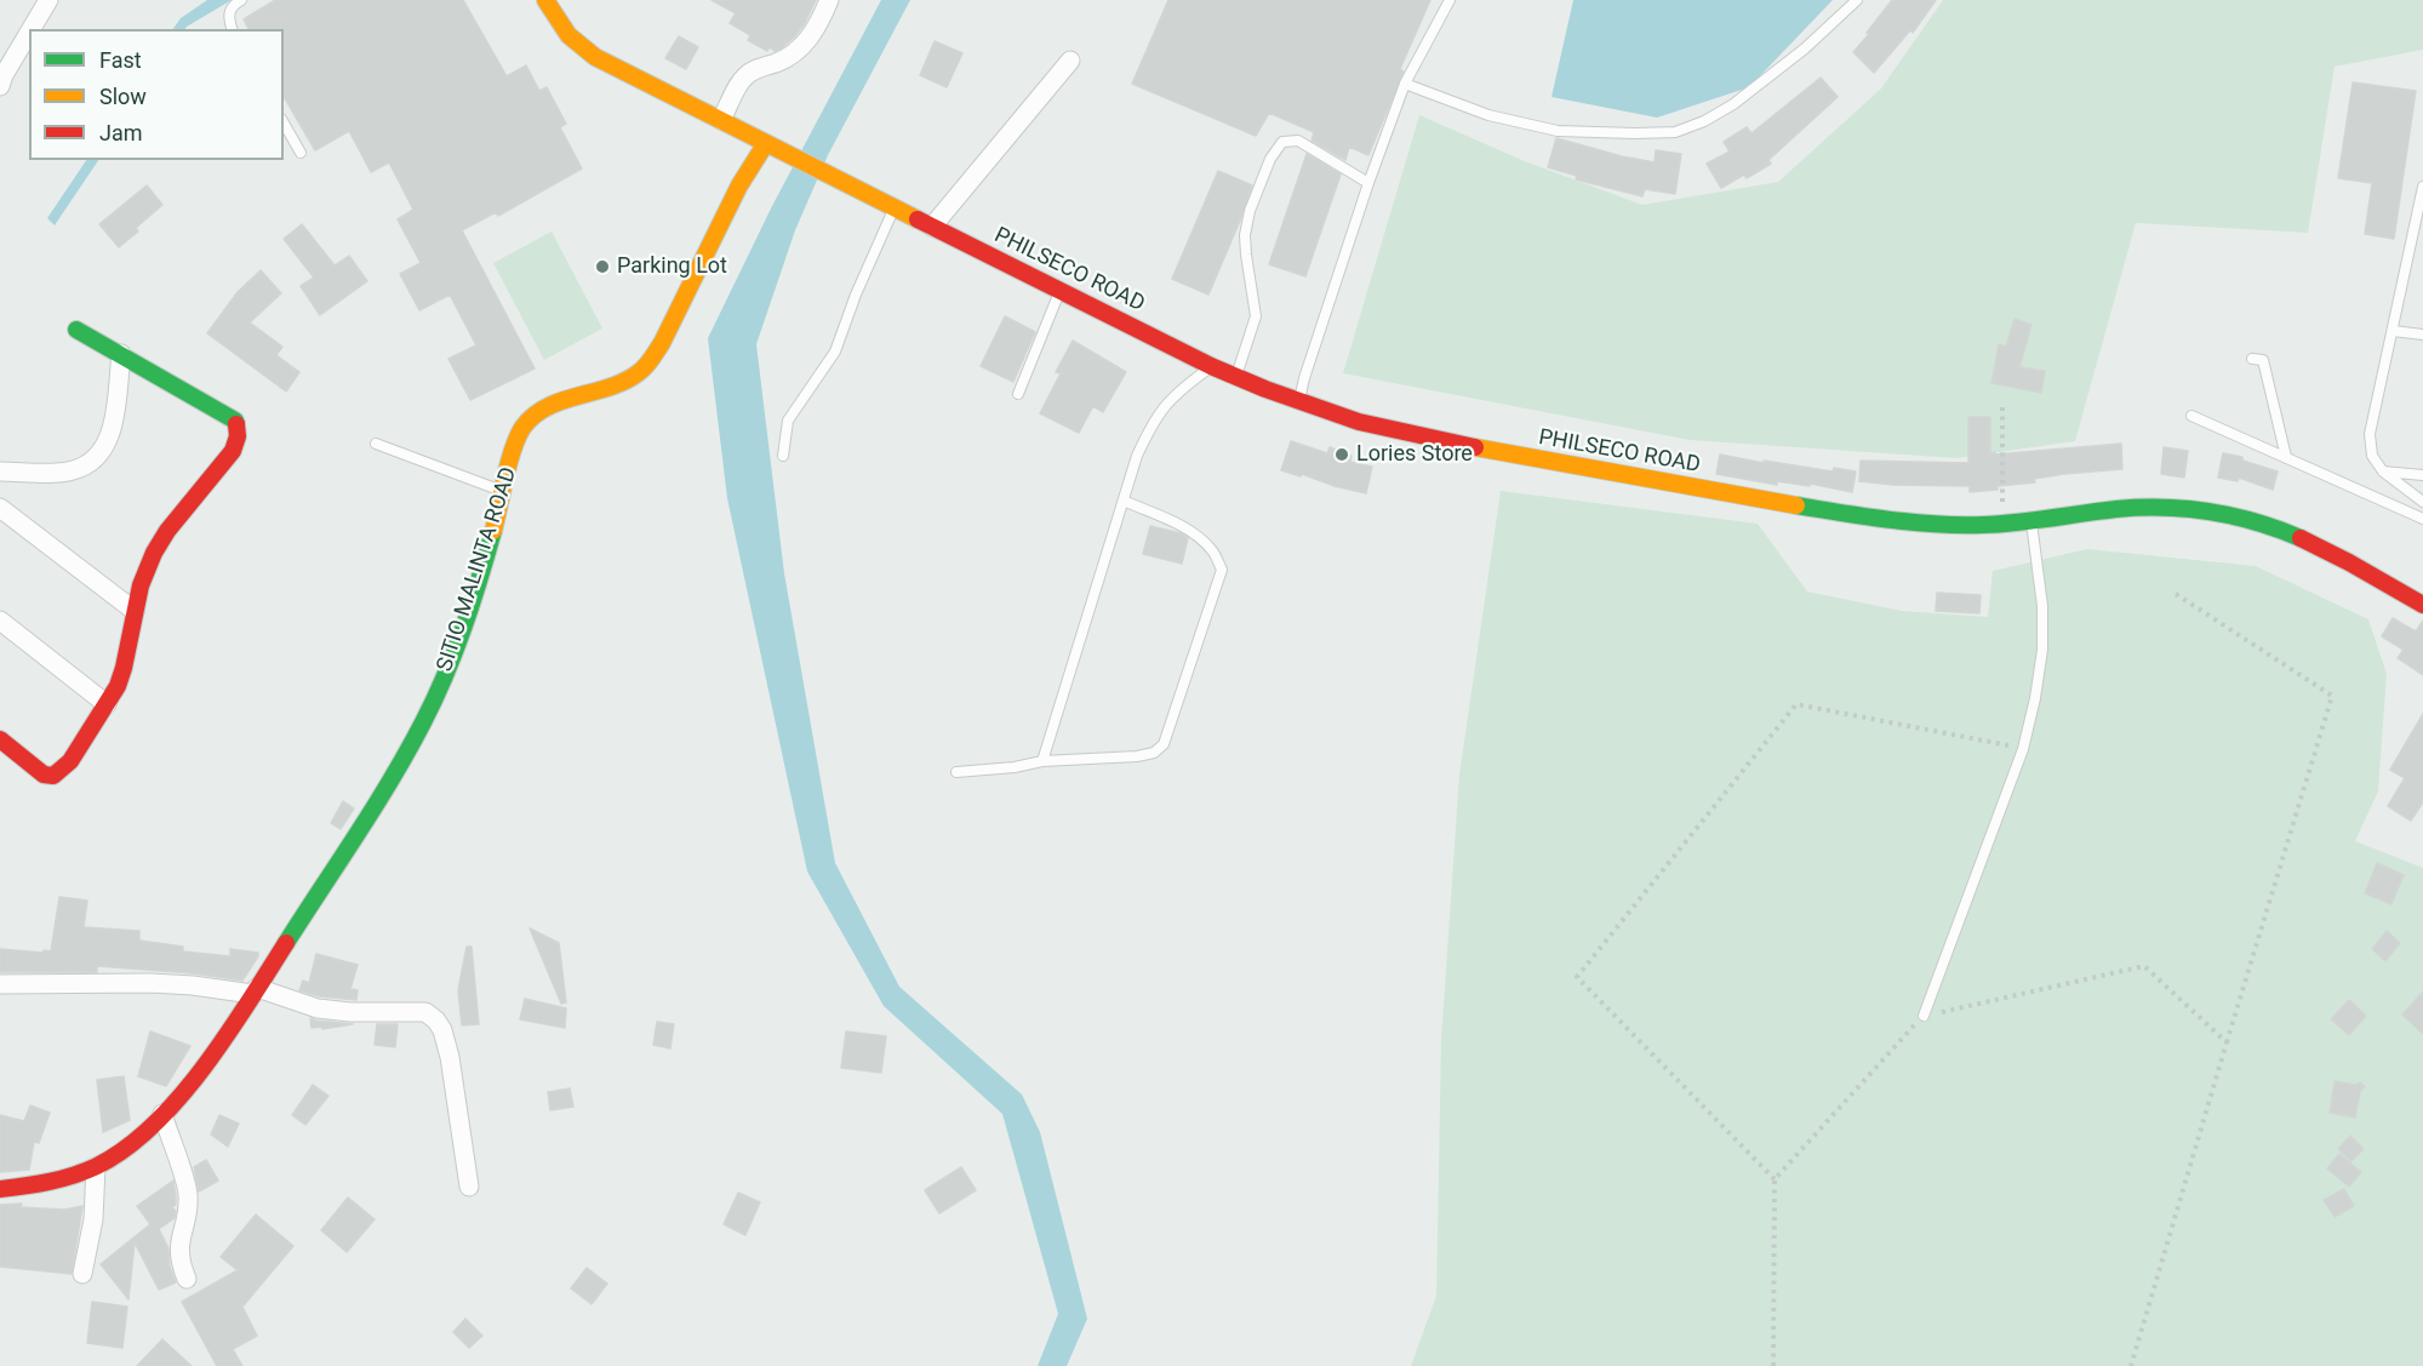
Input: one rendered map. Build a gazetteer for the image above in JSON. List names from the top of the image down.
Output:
{
  "streets": {
    "street": ["PHILSECO ROAD", "SITIO MALINTA ROAD"]
  },
  "crossings": [
    ["PHILSECO ROAD", "SITIO MALINTA ROAD"]
  ],
  "places": ["Parking Lot", "Lories Store"],
  "legend": ["Fast", "Slow", "Jam"]
}
